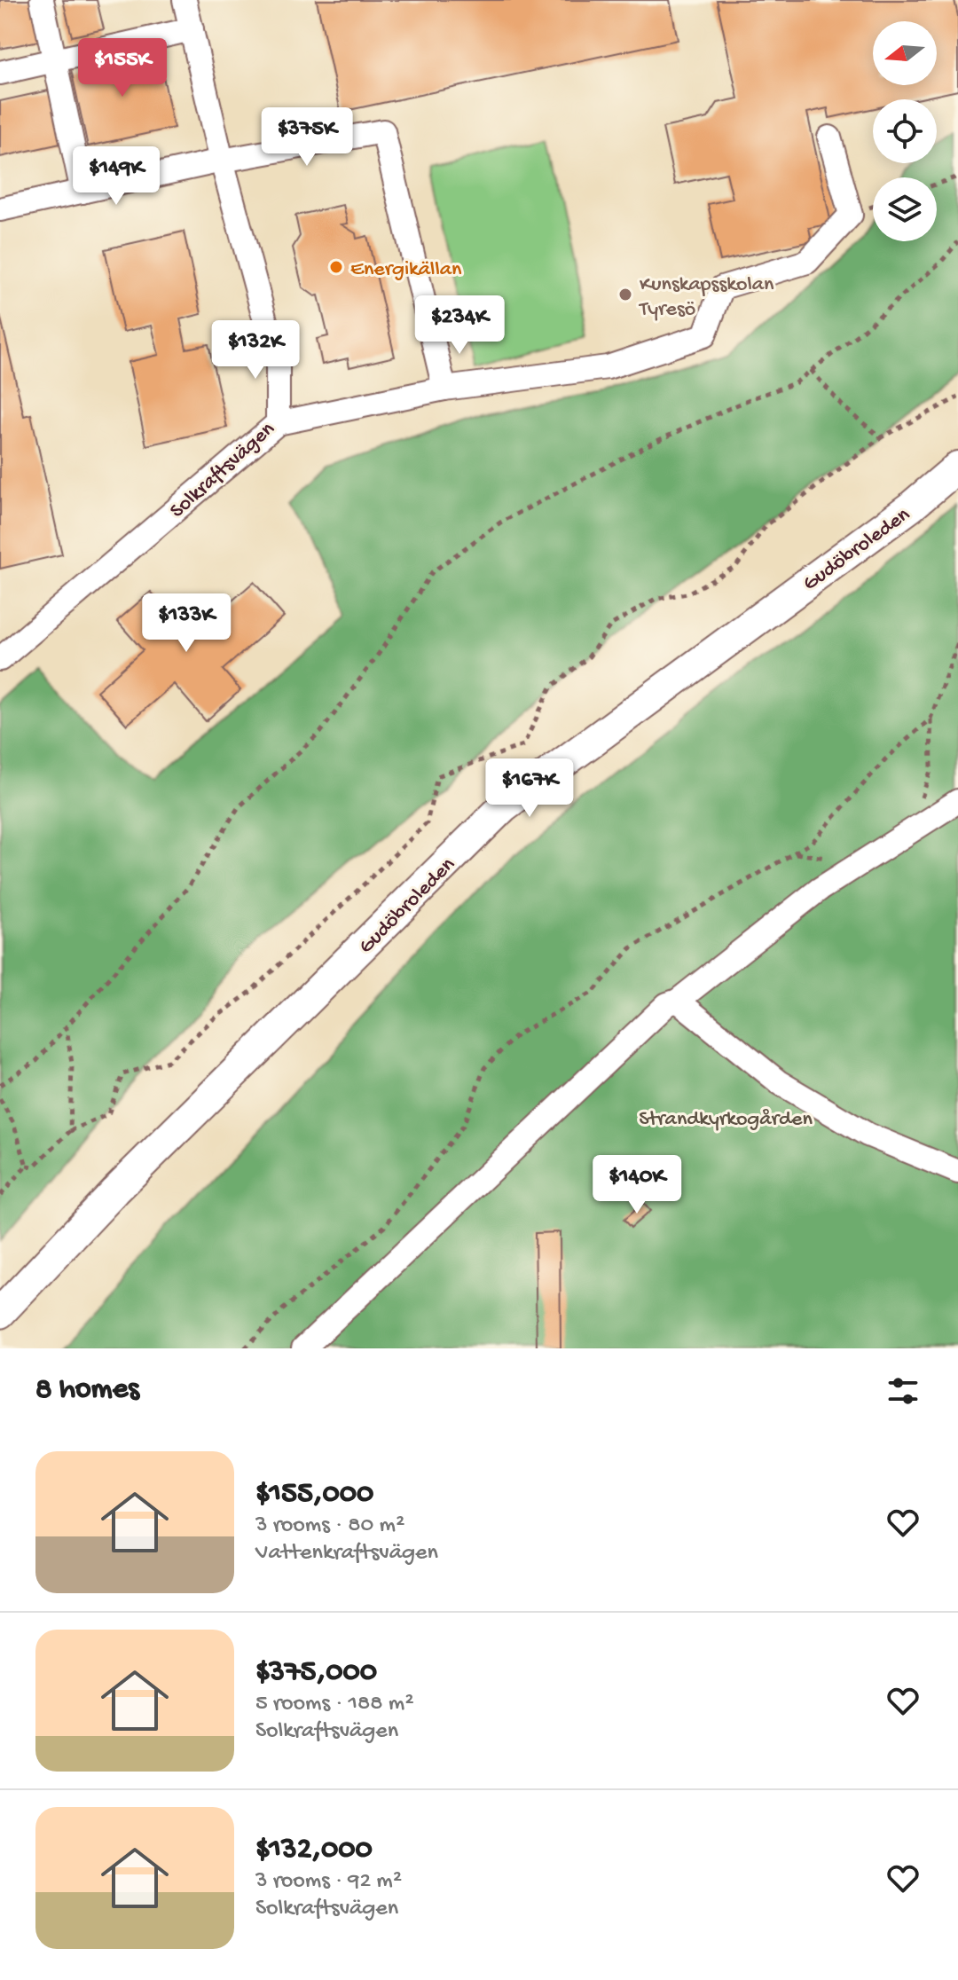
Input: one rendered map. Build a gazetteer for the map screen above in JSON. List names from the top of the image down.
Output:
{
  "streets": {
    "main road": ["Gudöbroleden"],
    "street": ["Solkraftsvägen"]
  },
  "parks": ["Strandkyrkogården"],
  "places": ["Energikällan", "Kunskapsskolan Tyresö"],
  "north": "left",
  "page": {
    "price": [
      "$155K",
      "$375K",
      "$149K",
      "$234K",
      "$132K",
      "$133K",
      "$167K",
      "$140K"
    ],
    "heading": "8 homes",
    "list": [
      {
        "name": "$155,000",
        "note": "3 rooms · 80 m² · Vattenkraftsvägen"
      },
      {
        "name": "$375,000",
        "note": "5 rooms · 188 m² · Solkraftsvägen"
      },
      {
        "name": "$132,000",
        "note": "3 rooms · 92 m² · Solkraftsvägen"
      }
    ]
  }
}
